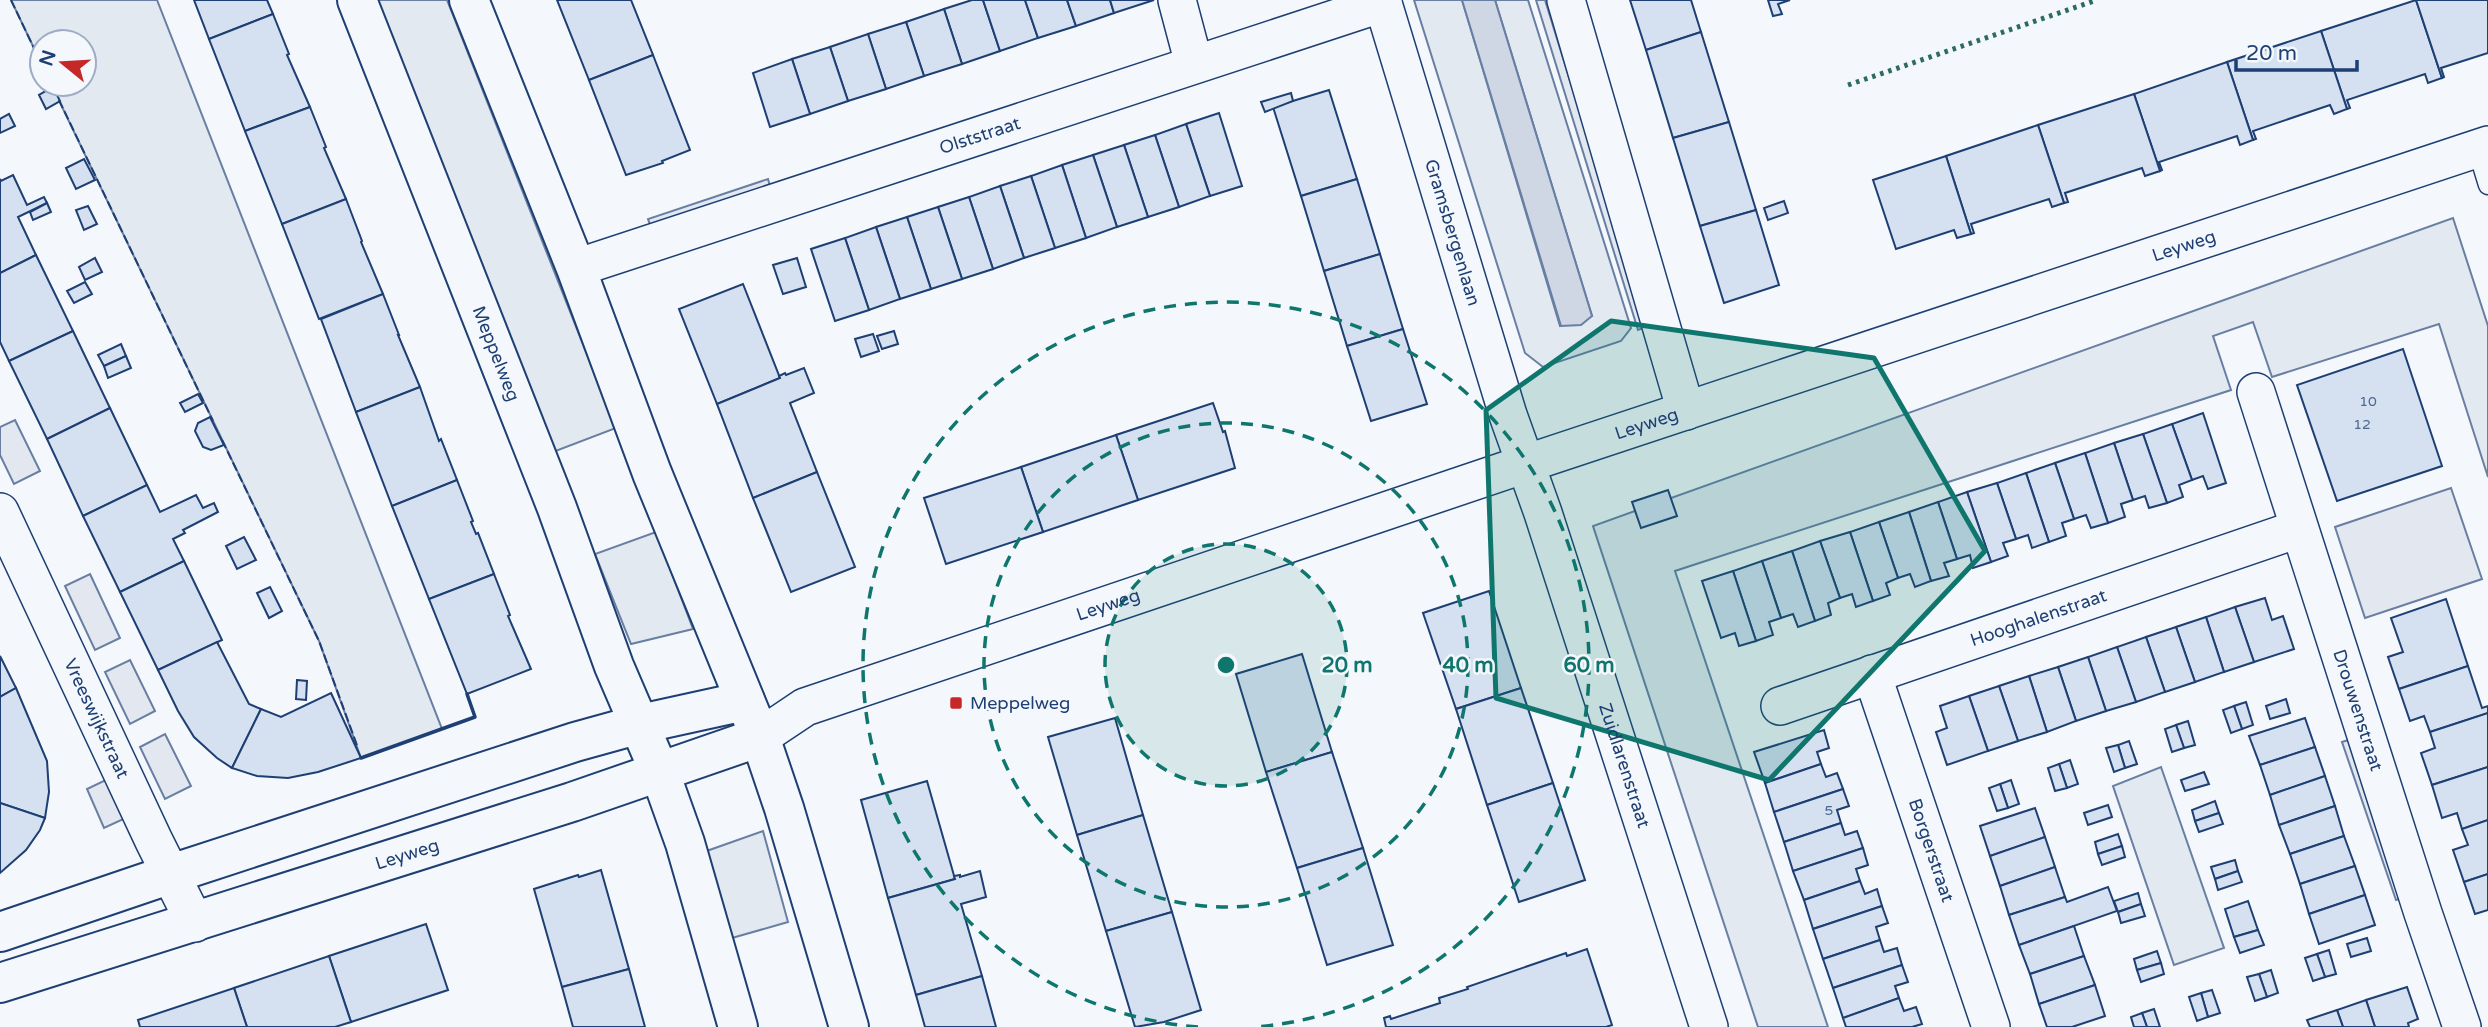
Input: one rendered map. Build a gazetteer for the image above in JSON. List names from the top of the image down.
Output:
{
  "streets": {
    "main road": ["Leyweg", "Meppelweg"],
    "street": [
      "Olststraat",
      "Gramsbergenlaan",
      "Hooghalenstraat",
      "Drouwenstraat",
      "Vreeswijkstraat",
      "Zuidlarenstraat",
      "Borgerstraat"
    ]
  },
  "crossings": [
    ["Olststraat", "Gramsbergenlaan"],
    ["Gramsbergenlaan", "Leyweg"],
    ["Gramsbergenlaan", "Zuidlarenstraat"],
    ["Leyweg", "Meppelweg"],
    ["Leyweg", "Vreeswijkstraat"],
    ["Leyweg", "Zuidlarenstraat"],
    ["Hooghalenstraat", "Drouwenstraat"],
    ["Hooghalenstraat", "Borgerstraat"]
  ],
  "places": {
    "transit": ["Meppelweg"]
  },
  "house_numbers": ["10", "12", "5"],
  "scale_bar": "20 m",
  "north": "left",
  "rings": ["20 m", "40 m", "60 m"]
}
